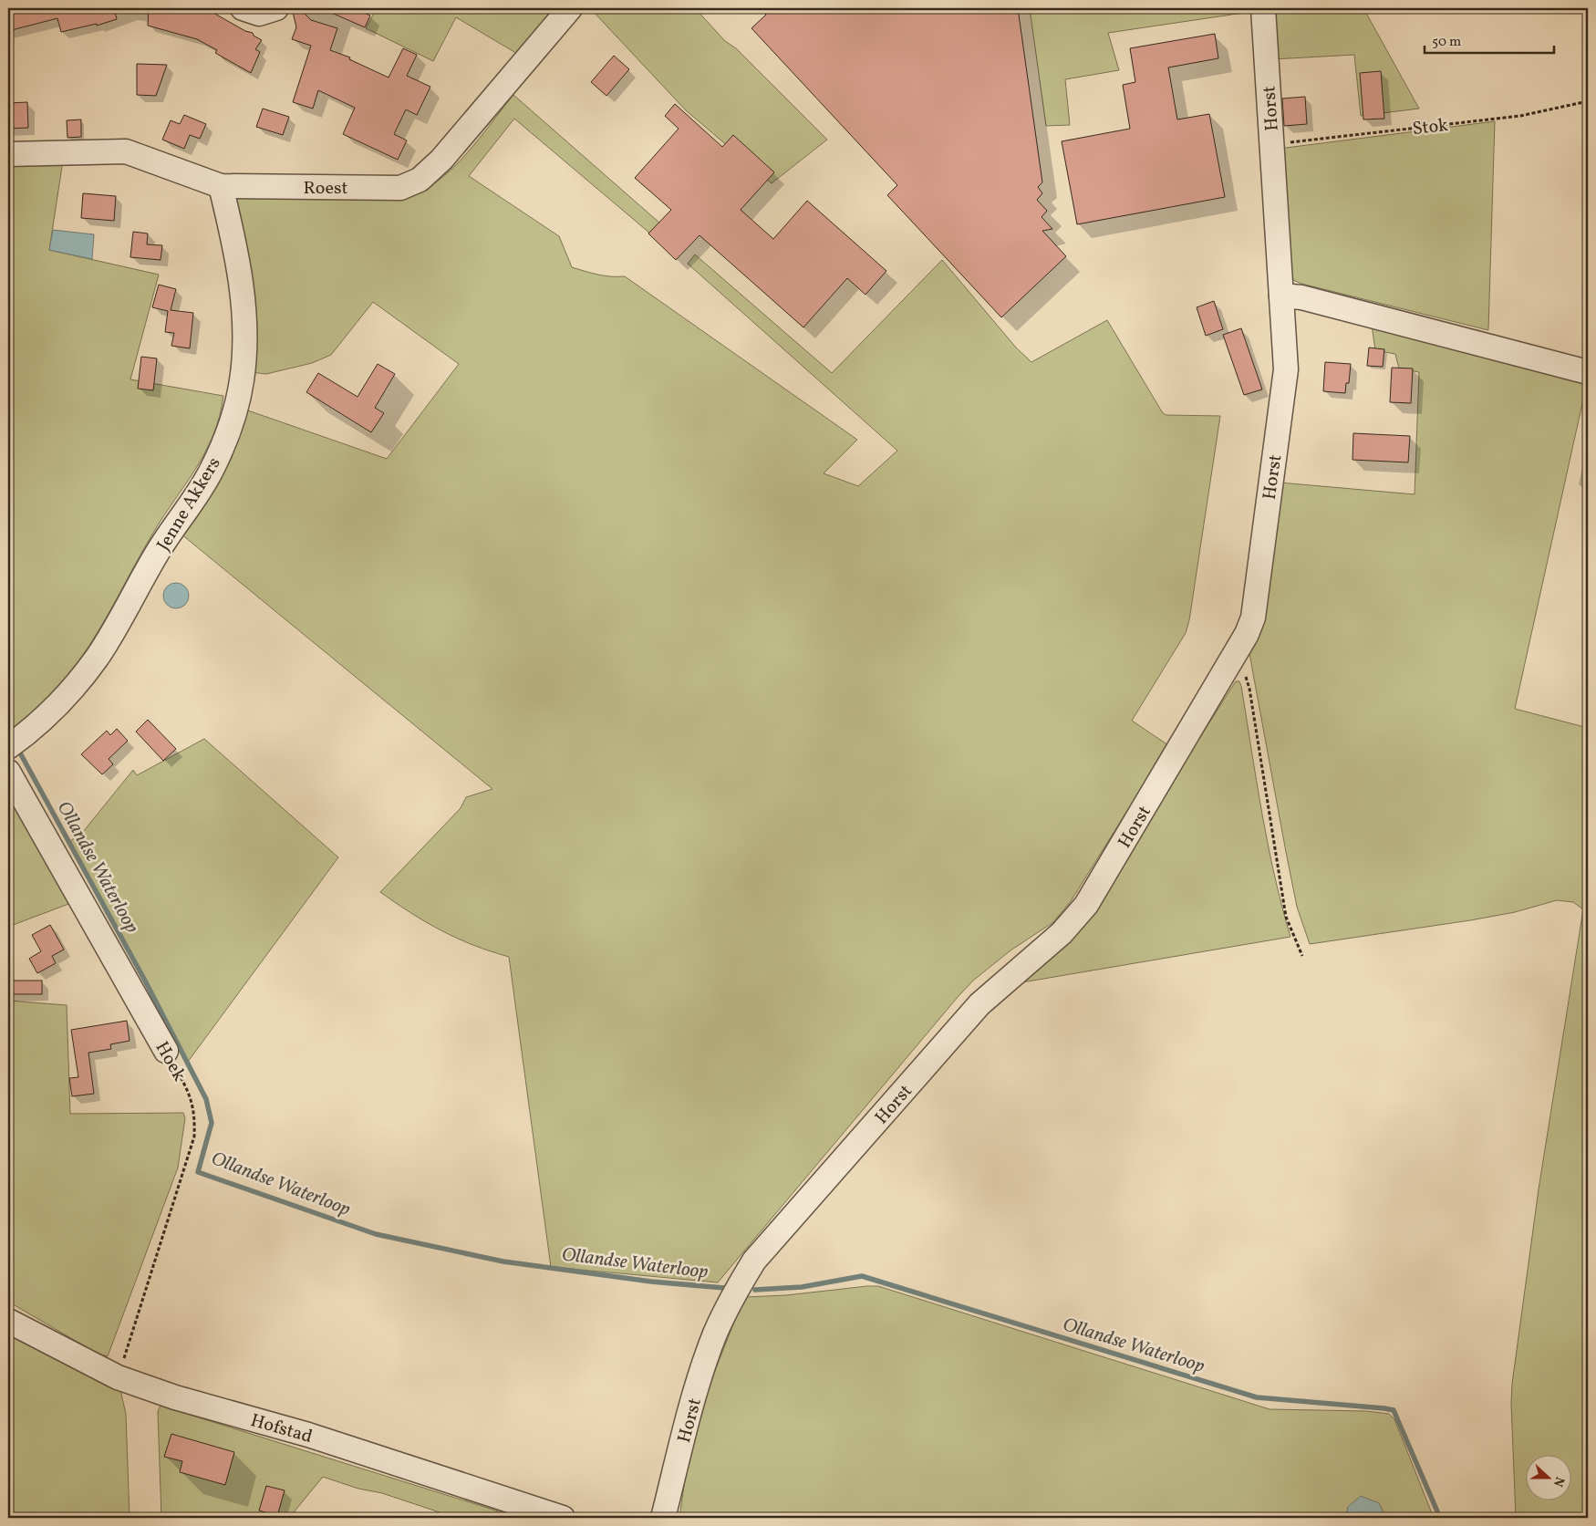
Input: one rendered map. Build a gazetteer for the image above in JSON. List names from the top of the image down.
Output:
{
  "streets": {
    "street": [
      "Horst",
      "Roest",
      "Jenne Akkers",
      "Hoek",
      "Hofstad"
    ],
    "path": ["Stok"]
  },
  "crossings": [
    ["Horst", "Stok"],
    ["Roest", "Jenne Akkers"],
    ["Hoek", "Hofstad"]
  ],
  "water": ["Ollandse Waterloop"],
  "scale_bar": "50 m",
  "north": "right"
}
